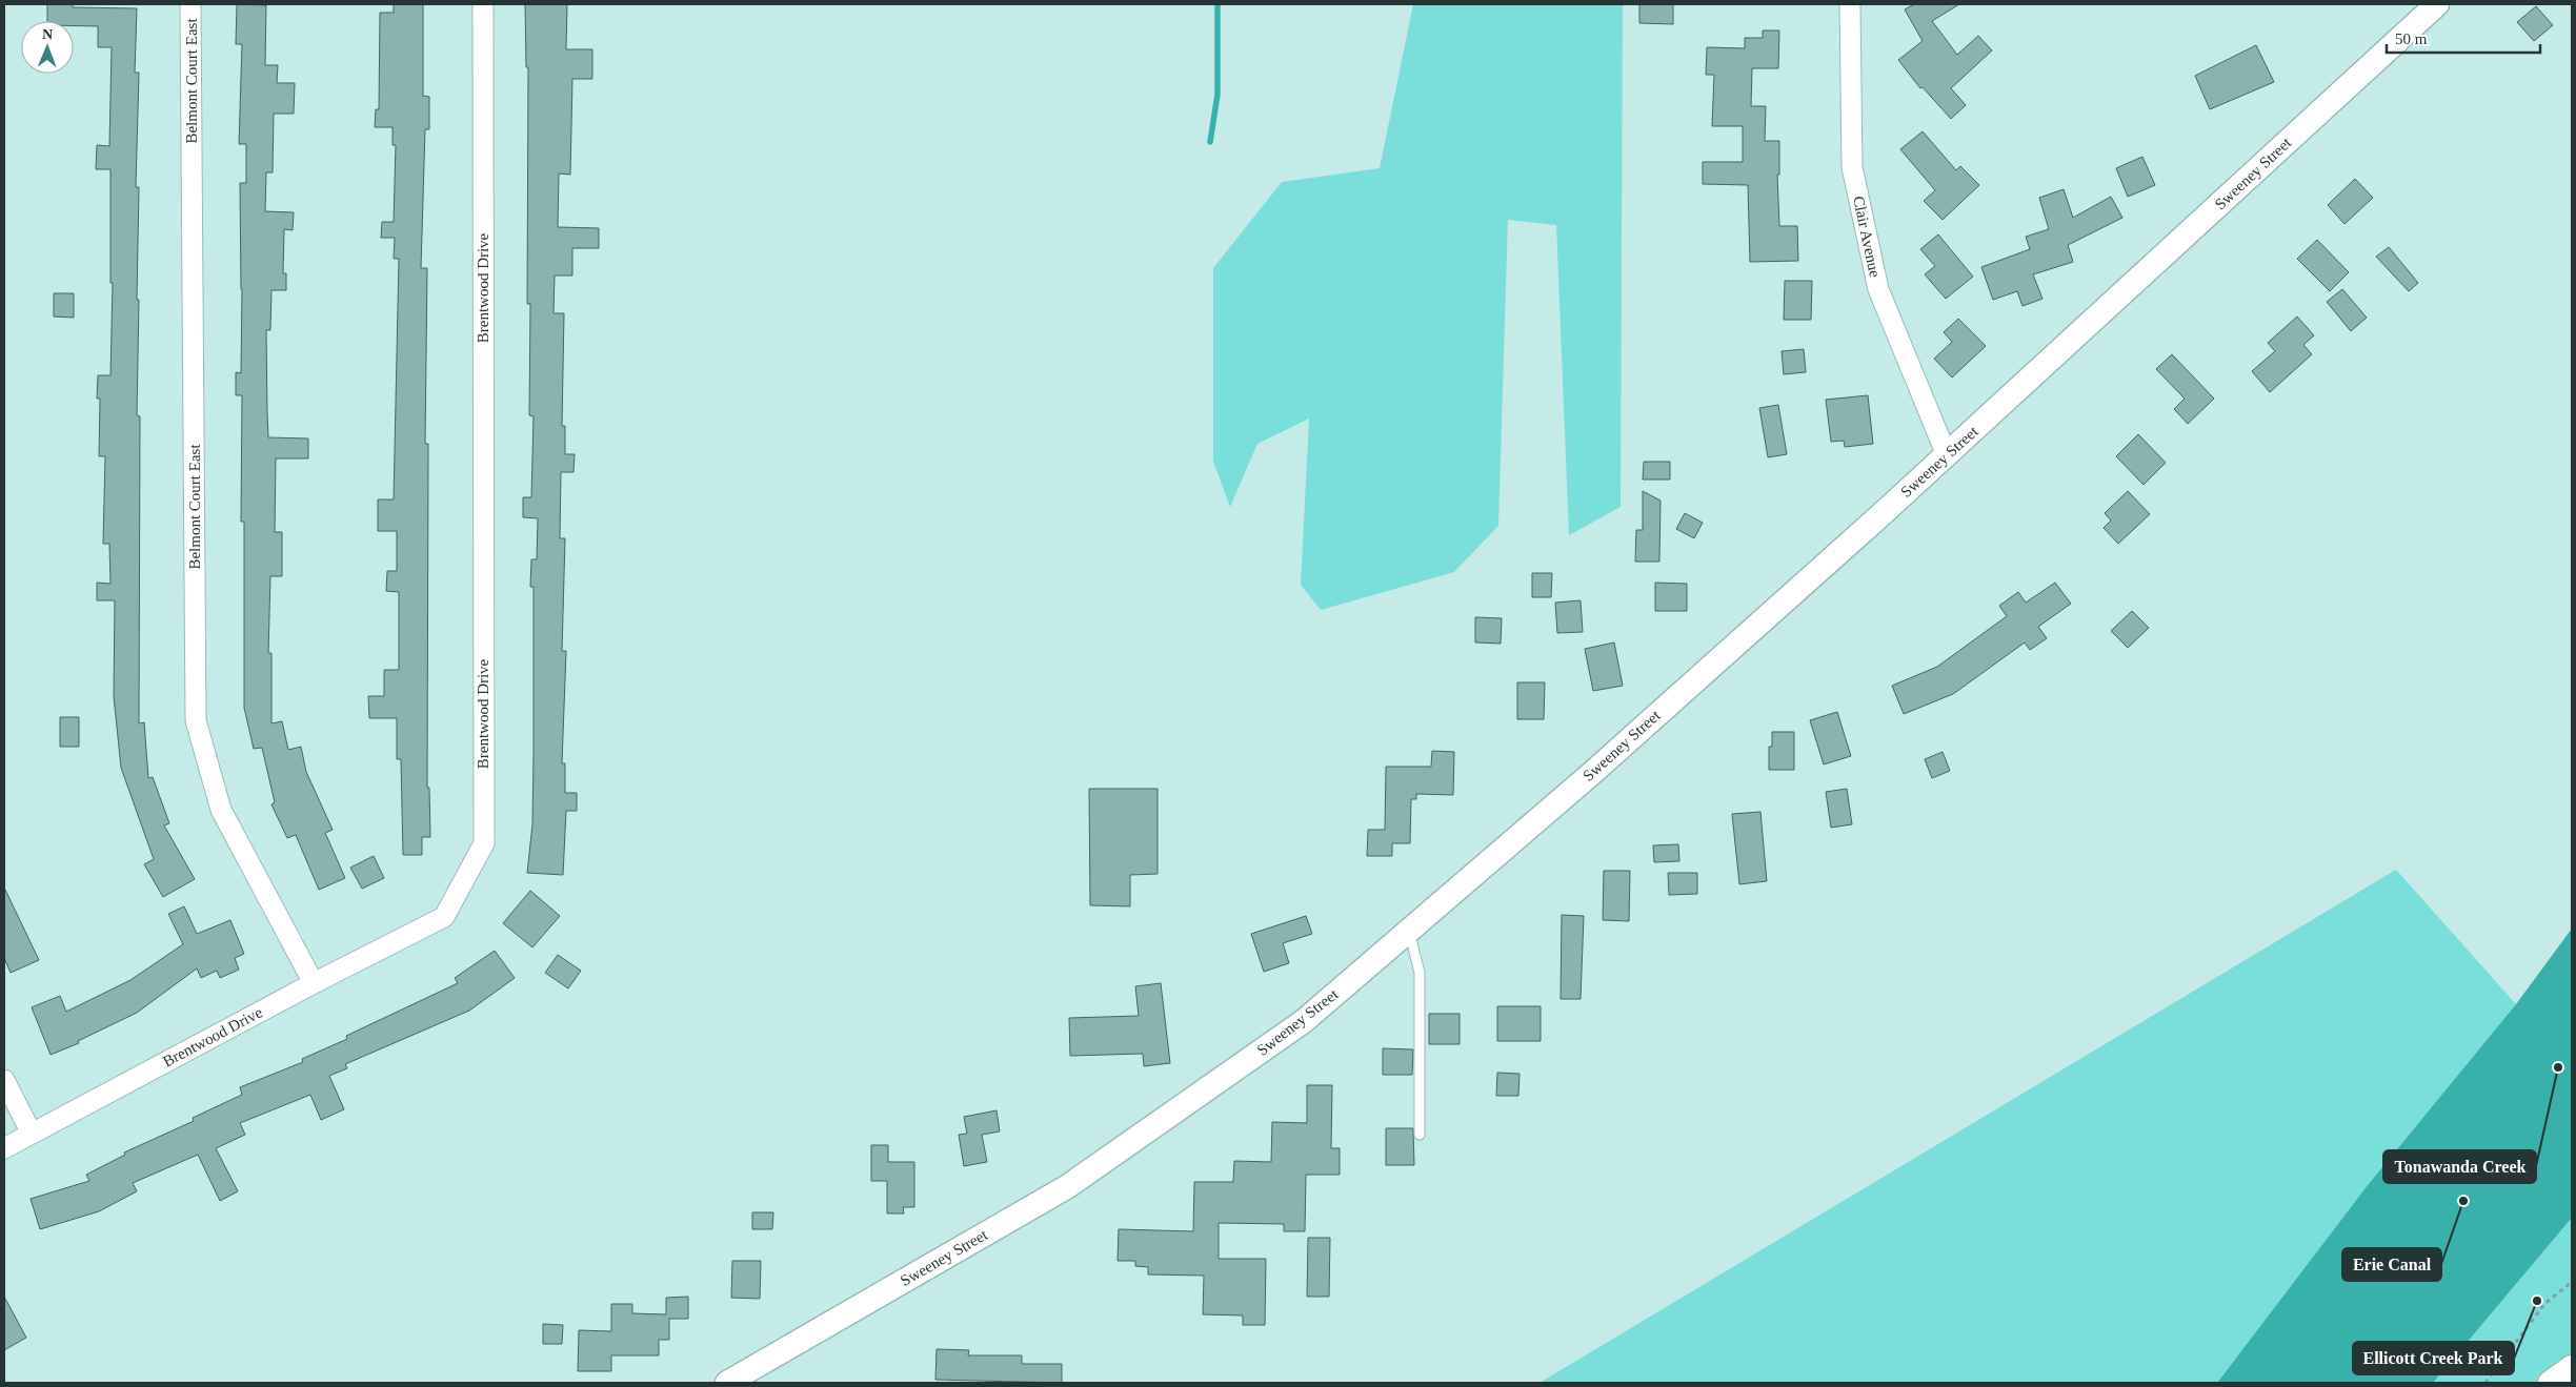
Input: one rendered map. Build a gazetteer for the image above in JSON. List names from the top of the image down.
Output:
{
  "streets": {
    "street": [
      "Belmont Court East",
      "Sweeney Street",
      "Clair Avenue",
      "Brentwood Drive"
    ]
  },
  "crossings": [
    ["Belmont Court East", "Brentwood Drive"],
    ["Sweeney Street", "Clair Avenue"]
  ],
  "places": ["Tonawanda Creek", "Erie Canal", "Ellicott Creek Park"],
  "scale_bar": "50 m",
  "north": "top"
}
